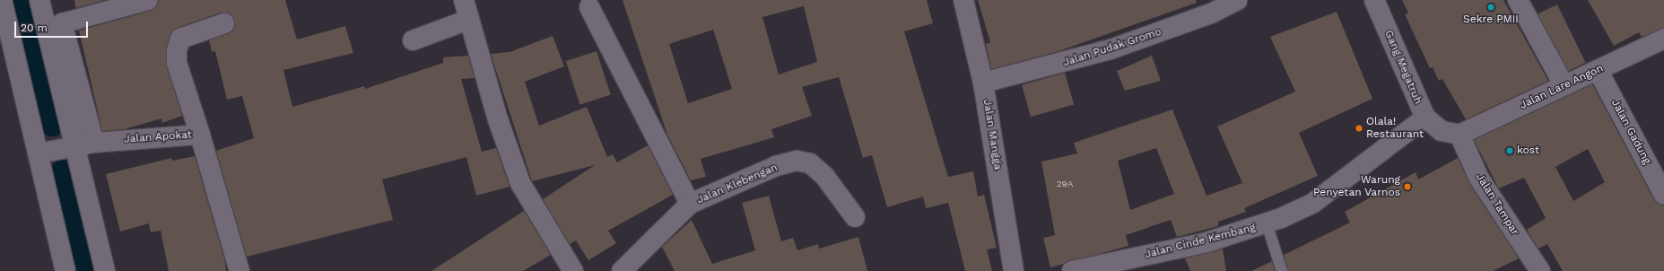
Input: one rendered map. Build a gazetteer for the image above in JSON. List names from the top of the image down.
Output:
{
  "streets": {
    "street": [
      "Jalan Pudak Gromo",
      "Gang Megatruh",
      "Jalan Lare Angon",
      "Jalan Gadung",
      "Jalan Mangga",
      "Jalan Apokat",
      "Jalan Klebengan",
      "Jalan Tampar",
      "Jalan Cinde Kembang"
    ]
  },
  "crossings": [
    ["Jalan Pudak Gromo", "Jalan Mangga"],
    ["Gang Megatruh", "Jalan Lare Angon"],
    ["Gang Megatruh", "Jalan Tampar"],
    ["Gang Megatruh", "Jalan Cinde Kembang"],
    ["Jalan Lare Angon", "Jalan Gadung"],
    ["Jalan Lare Angon", "Jalan Tampar"]
  ],
  "places": [
    "Sekre PMII",
    "Olala! Restaurant",
    "kost",
    "Warung Penyetan Varnos"
  ],
  "house_numbers": ["29A"],
  "scale_bar": "20 m"
}
